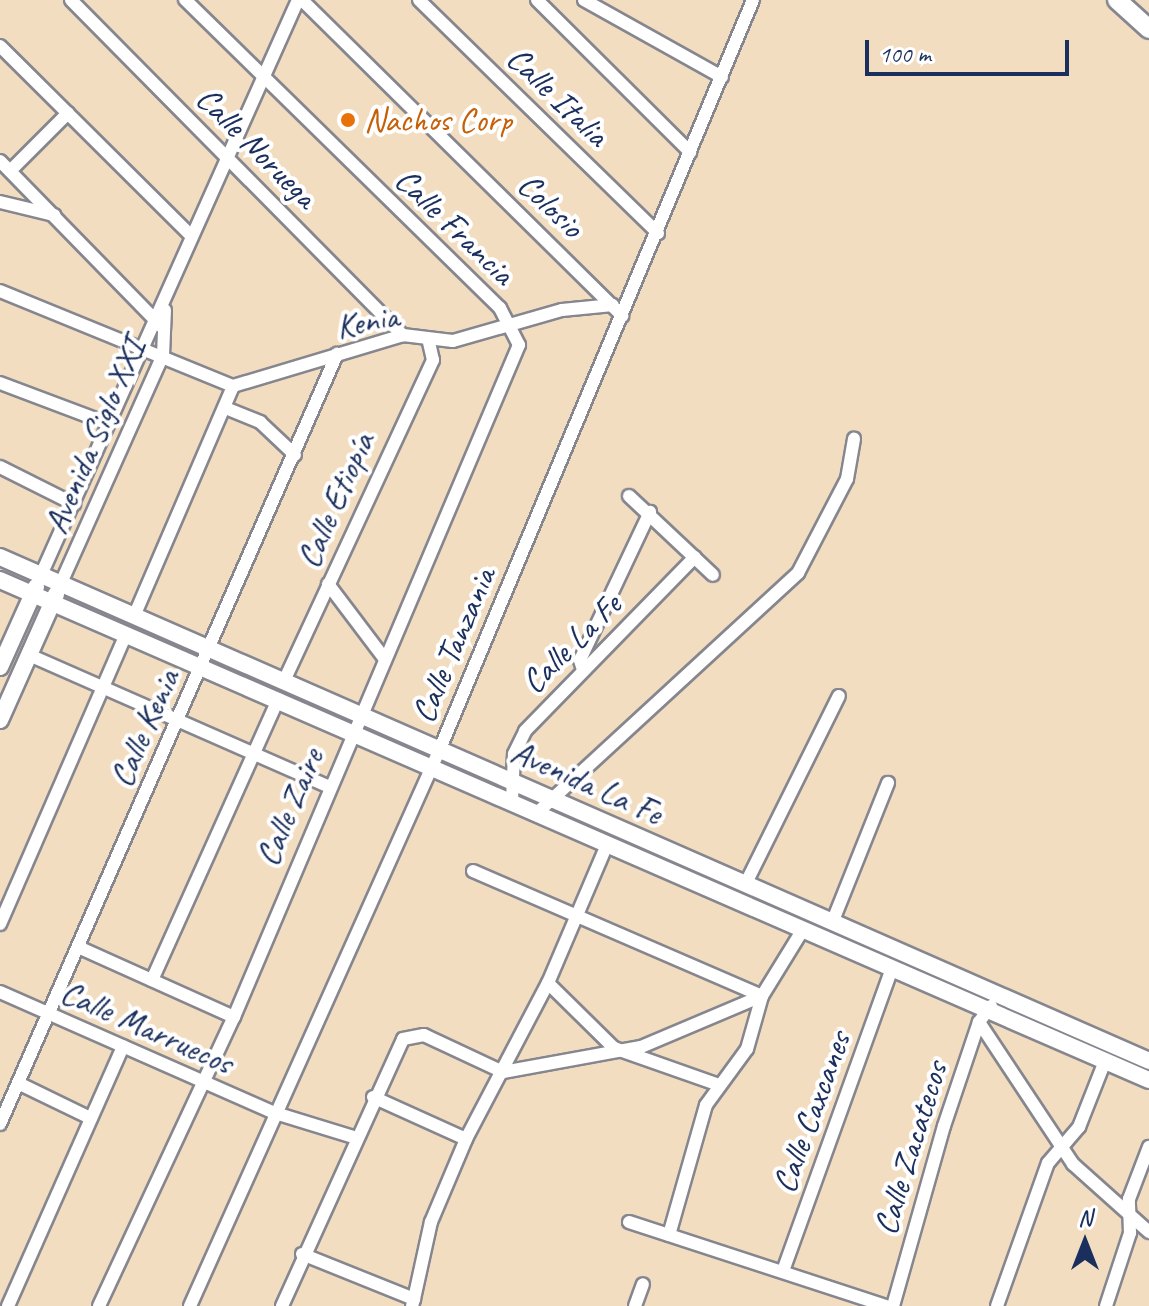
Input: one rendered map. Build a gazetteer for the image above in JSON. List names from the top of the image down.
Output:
{
  "streets": {
    "street": [
      "Calle Italia",
      "Calle Noruega",
      "Colosio",
      "Calle Francia",
      "Kenia",
      "Avenida Siglo XXI",
      "Calle Etiopía",
      "Calle La Fe",
      "Calle Tanzania",
      "Calle Kenia",
      "Avenida La Fe",
      "Calle Zaire",
      "Calle Marruecos",
      "Calle Caxcanes",
      "Calle Zacatecos"
    ]
  },
  "crossings": [
    ["Calle Italia", "Calle Tanzania"],
    ["Calle Noruega", "Kenia"],
    ["Calle Noruega", "Avenida Siglo XXI"],
    ["Colosio", "Kenia"],
    ["Colosio", "Avenida Siglo XXI"],
    ["Colosio", "Calle Tanzania"],
    ["Calle Francia", "Kenia"],
    ["Calle Francia", "Avenida Siglo XXI"],
    ["Calle Francia", "Calle Zaire"],
    ["Kenia", "Calle Etiopía"],
    ["Kenia", "Calle Kenia"],
    ["Kenia", "Calle Zaire"],
    ["Avenida Siglo XXI", "Avenida La Fe"],
    ["Calle Etiopía", "Avenida La Fe"],
    ["Calle La Fe", "Avenida La Fe"],
    ["Calle Tanzania", "Avenida La Fe"],
    ["Calle Tanzania", "Calle Marruecos"],
    ["Calle Kenia", "Avenida La Fe"],
    ["Calle Kenia", "Calle Marruecos"],
    ["Avenida La Fe", "Calle Zaire"],
    ["Avenida La Fe", "Calle Caxcanes"],
    ["Avenida La Fe", "Calle Zacatecos"],
    ["Calle Zaire", "Calle Marruecos"]
  ],
  "places": ["Nachos Corp"],
  "scale_bar": "100 m",
  "north": "top"
}
